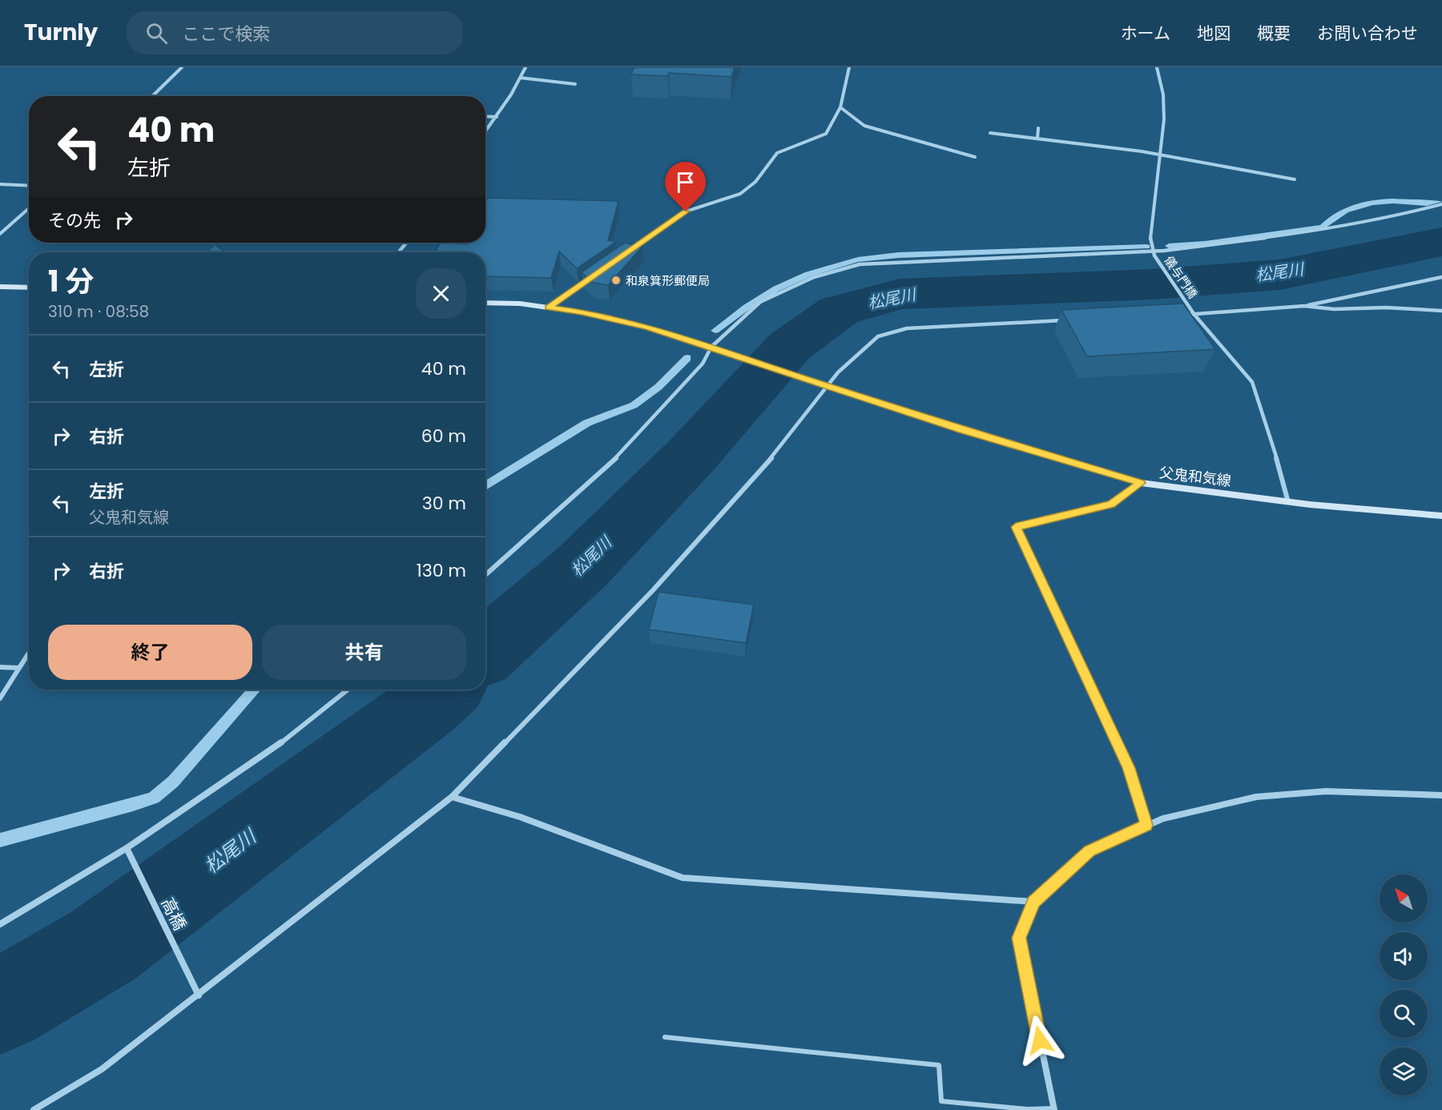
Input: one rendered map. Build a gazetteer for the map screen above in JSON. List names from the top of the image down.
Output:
{
  "streets": {
    "main road": ["父鬼和気線"],
    "street": ["儀与門橋", "高橋"]
  },
  "crossings": [
    ["儀与門橋", "父鬼和気線"]
  ],
  "water": ["松尾川"],
  "places": ["和泉箕形郵便局"],
  "north": "top left",
  "page": {
    "header": "Turnly",
    "search": "ここで検索",
    "nav": [
      "ホーム",
      "地図",
      "概要",
      "お問い合わせ"
    ],
    "turn": ["40 m", "左折"],
    "then": "その先",
    "heading": ["1 分", "310 m · 08:58"],
    "list": [
      {
        "name": "左折",
        "value": "40 m"
      },
      {
        "name": "右折",
        "value": "60 m"
      },
      {
        "name": "左折",
        "note": "父鬼和気線",
        "value": "30 m"
      },
      {
        "name": "右折",
        "value": "130 m"
      }
    ],
    "buttons": ["終了", "共有"]
  }
}
